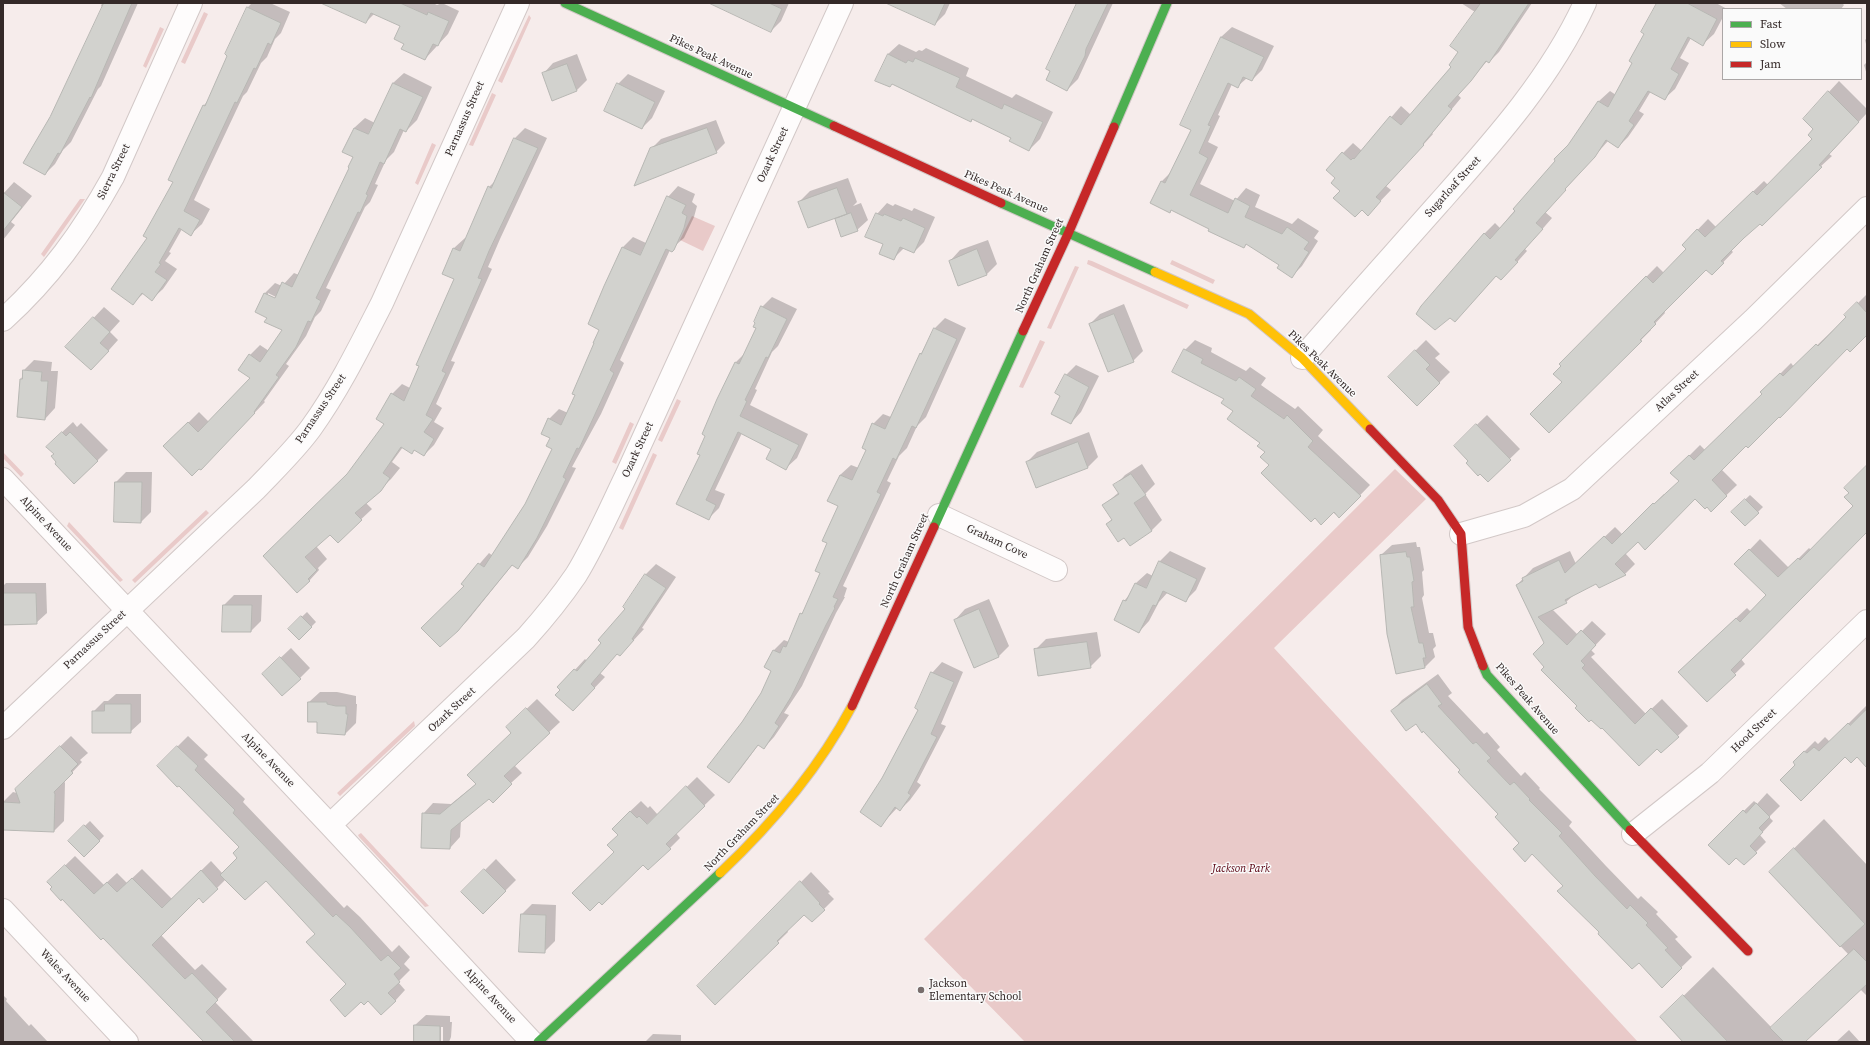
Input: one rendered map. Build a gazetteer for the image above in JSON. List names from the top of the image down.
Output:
{
  "streets": {
    "street": [
      "Pikes Peak Avenue",
      "Parnassus Street",
      "Ozark Street",
      "Sierra Street",
      "Sugarloaf Street",
      "North Graham Street",
      "Atlas Street",
      "Alpine Avenue",
      "Graham Cove",
      "Hood Street",
      "Wales Avenue"
    ]
  },
  "crossings": [
    ["Pikes Peak Avenue", "Ozark Street"],
    ["Pikes Peak Avenue", "Sugarloaf Street"],
    ["Pikes Peak Avenue", "North Graham Street"],
    ["Pikes Peak Avenue", "Atlas Street"],
    ["Pikes Peak Avenue", "Hood Street"],
    ["Parnassus Street", "Alpine Avenue"],
    ["Ozark Street", "Alpine Avenue"],
    ["North Graham Street", "Graham Cove"]
  ],
  "parks": ["Jackson Park"],
  "places": ["Jackson Elementary School"],
  "legend": ["Fast", "Slow", "Jam"]
}
